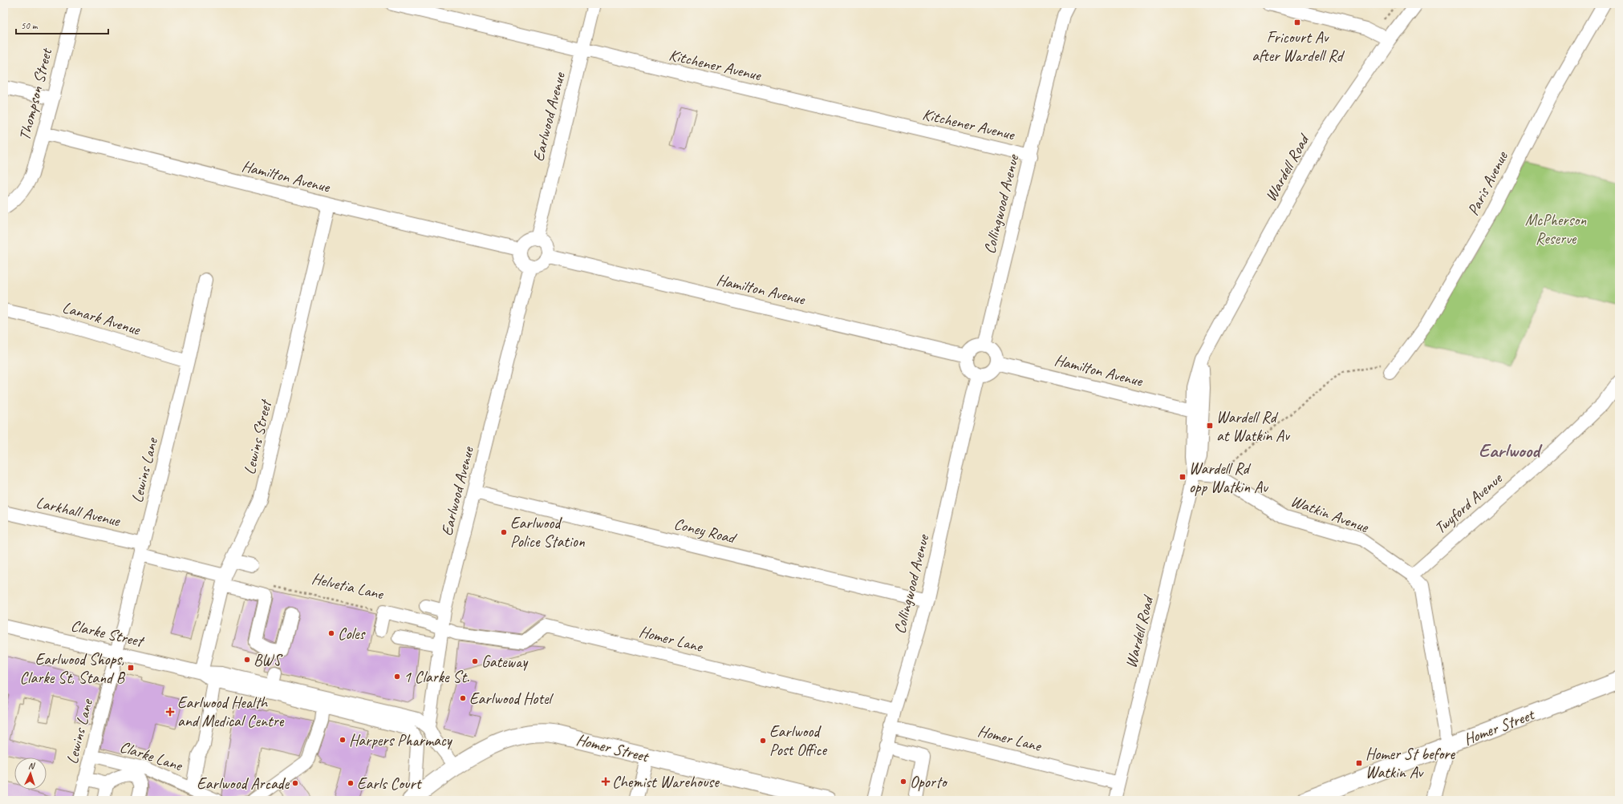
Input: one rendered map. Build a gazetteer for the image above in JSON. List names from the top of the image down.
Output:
{
  "streets": {
    "main road": ["Homer Street"],
    "street": [
      "Kitchener Avenue",
      "Thompson Street",
      "Earlwood Avenue",
      "Wardell Road",
      "Hamilton Avenue",
      "Paris Avenue",
      "Collingwood Avenue",
      "Lanark Avenue",
      "Lewins Street",
      "Lewins Lane",
      "Twyford Avenue",
      "Larkhall Avenue",
      "Watkin Avenue",
      "Coney Road",
      "Helvetia Lane",
      "Clarke Street",
      "Homer Lane",
      "Clarke Lane"
    ]
  },
  "crossings": [
    ["Kitchener Avenue", "Earlwood Avenue"],
    ["Kitchener Avenue", "Collingwood Avenue"],
    ["Thompson Street", "Hamilton Avenue"],
    ["Earlwood Avenue", "Hamilton Avenue"],
    ["Earlwood Avenue", "Coney Road"],
    ["Earlwood Avenue", "Helvetia Lane"],
    ["Earlwood Avenue", "Clarke Street"],
    ["Earlwood Avenue", "Homer Lane"],
    ["Wardell Road", "Hamilton Avenue"],
    ["Wardell Road", "Watkin Avenue"],
    ["Wardell Road", "Homer Lane"],
    ["Hamilton Avenue", "Collingwood Avenue"],
    ["Hamilton Avenue", "Lewins Street"],
    ["Collingwood Avenue", "Coney Road"],
    ["Collingwood Avenue", "Homer Lane"],
    ["Lanark Avenue", "Lewins Lane"],
    ["Lewins Street", "Larkhall Avenue"],
    ["Lewins Street", "Clarke Street"],
    ["Lewins Street", "Clarke Lane"],
    ["Lewins Lane", "Larkhall Avenue"],
    ["Lewins Lane", "Clarke Street"],
    ["Lewins Lane", "Clarke Lane"],
    ["Twyford Avenue", "Watkin Avenue"],
    ["Watkin Avenue", "Homer Street"],
    ["Helvetia Lane", "Homer Lane"],
    ["Clarke Street", "Homer Street"]
  ],
  "districts": ["Earlwood"],
  "parks": ["McPherson Reserve"],
  "places": {
    "transit": [
      "Fricourt Av after Wardell Rd",
      "Wardell Rd at Watkin Av",
      "Wardell Rd opp Watkin Av",
      "Earlwood Shops, Clarke St, Stand B",
      "Homer St before Watkin Av"
    ],
    "other": [
      "Earlwood Police Station",
      "Coles",
      "BWS",
      "Gateway",
      "1 Clarke St.",
      "Earlwood Hotel",
      "Harpers Pharmacy",
      "Earlwood Post Office",
      "Oporto",
      "Earlwood Arcade",
      "Earls Court"
    ],
    "health": ["Earlwood Health and Medical Centre", "Chemist Warehouse"]
  },
  "scale_bar": "50 m",
  "north": "top"
}
